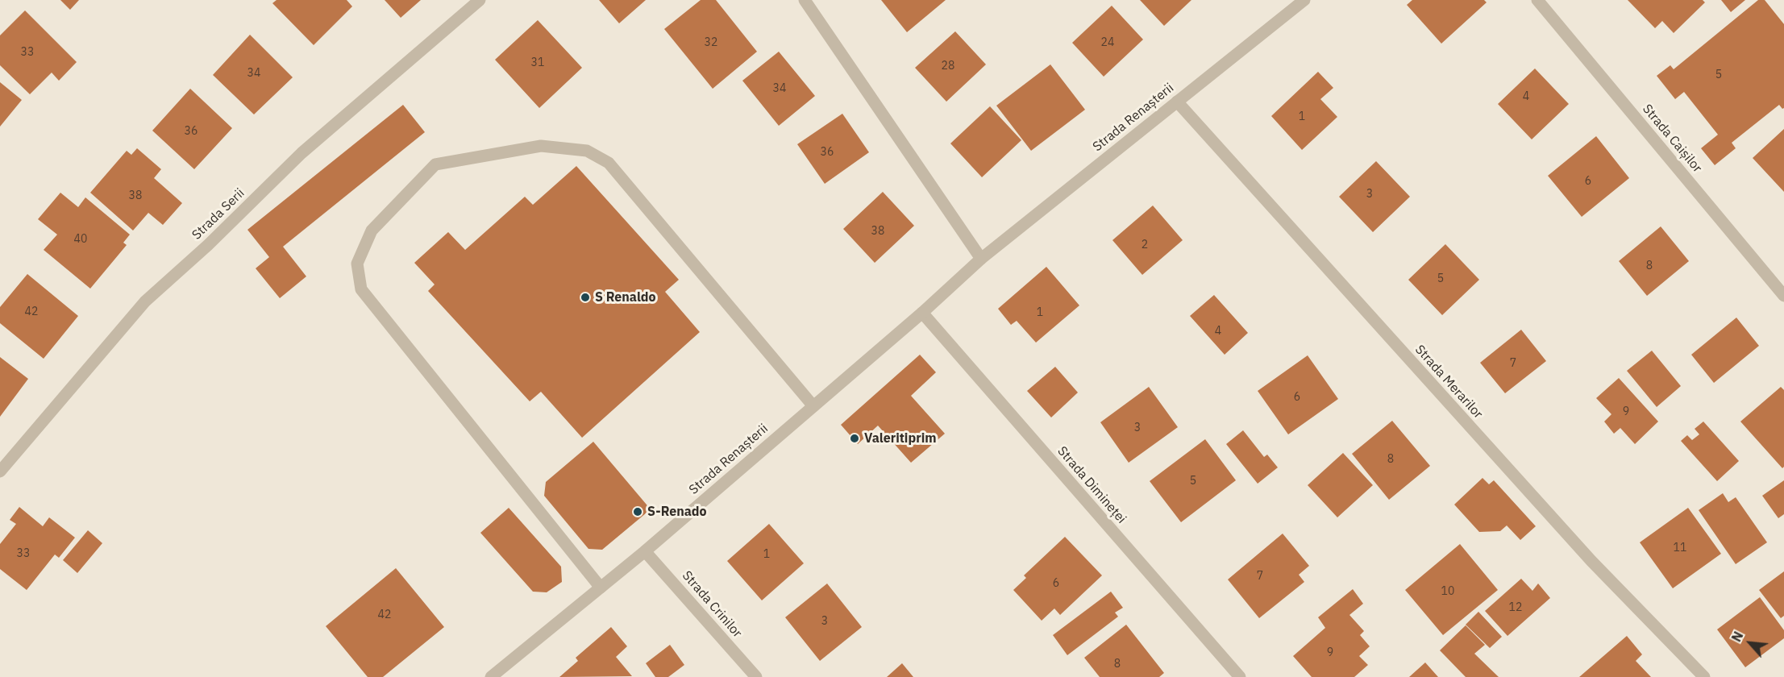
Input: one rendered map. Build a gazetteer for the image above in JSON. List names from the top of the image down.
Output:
{
  "streets": {
    "street": [
      "Strada Renașterii",
      "Strada Caișilor",
      "Strada Serii",
      "Strada Merarilor",
      "Strada Dimineței",
      "Strada Crinilor"
    ]
  },
  "crossings": [
    ["Strada Renașterii", "Strada Merarilor"],
    ["Strada Renașterii", "Strada Dimineței"],
    ["Strada Renașterii", "Strada Crinilor"]
  ],
  "places": ["S Renaldo", "Valeritiprim", "S-Renado"],
  "house_numbers": [
    "32",
    "24",
    "33",
    "31",
    "28",
    "34",
    "5",
    "34",
    "4",
    "1",
    "36",
    "36",
    "6",
    "3",
    "38",
    "38",
    "40",
    "2",
    "8",
    "5",
    "42",
    "1",
    "4",
    "7",
    "6",
    "9",
    "3",
    "8",
    "5",
    "11",
    "33",
    "1",
    "7",
    "6",
    "10",
    "12",
    "42",
    "3",
    "9",
    "8"
  ],
  "north": "top left"
}
